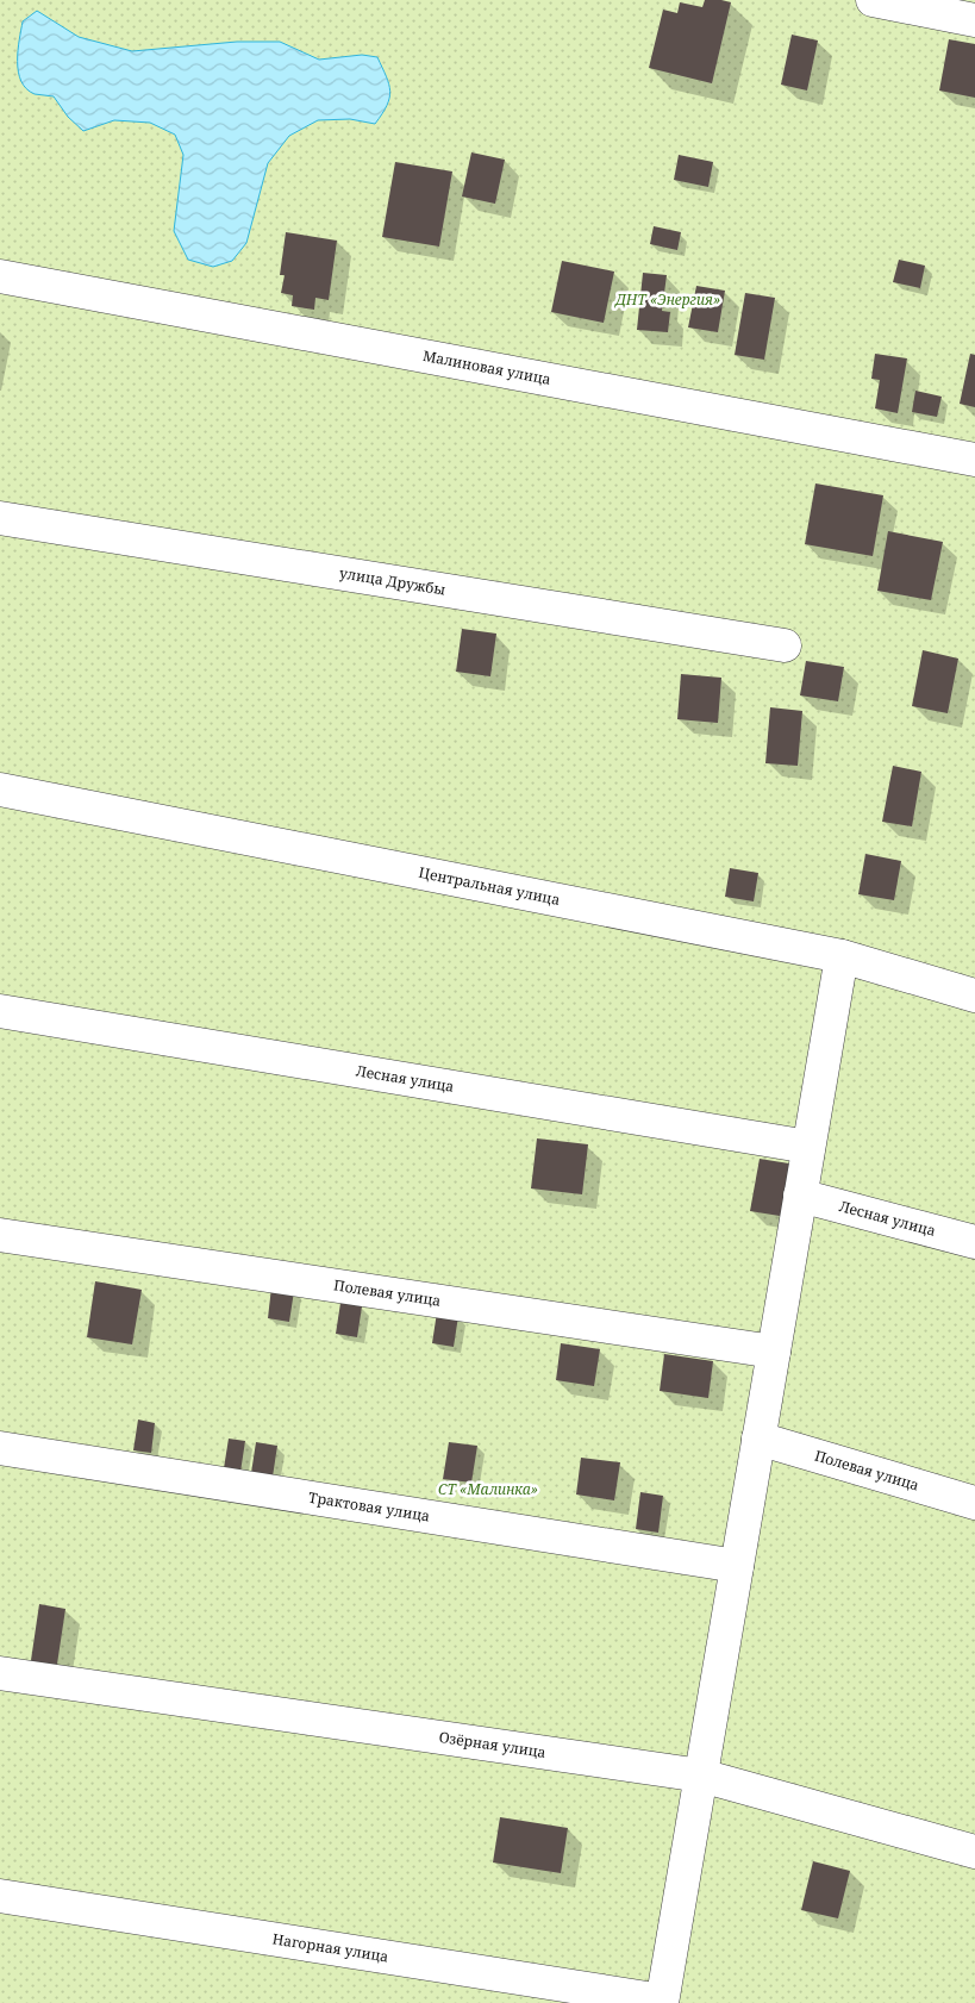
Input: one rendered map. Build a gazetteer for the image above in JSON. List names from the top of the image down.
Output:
{
  "streets": {
    "street": [
      "Малиновая улица",
      "улица Дружбы",
      "Центральная улица",
      "Лесная улица",
      "Полевая улица",
      "Трактовая улица",
      "Озёрная улица",
      "Нагорная улица"
    ]
  },
  "parks": ["ДНТ «Энергия»", "CТ «Малинка»"]
}
